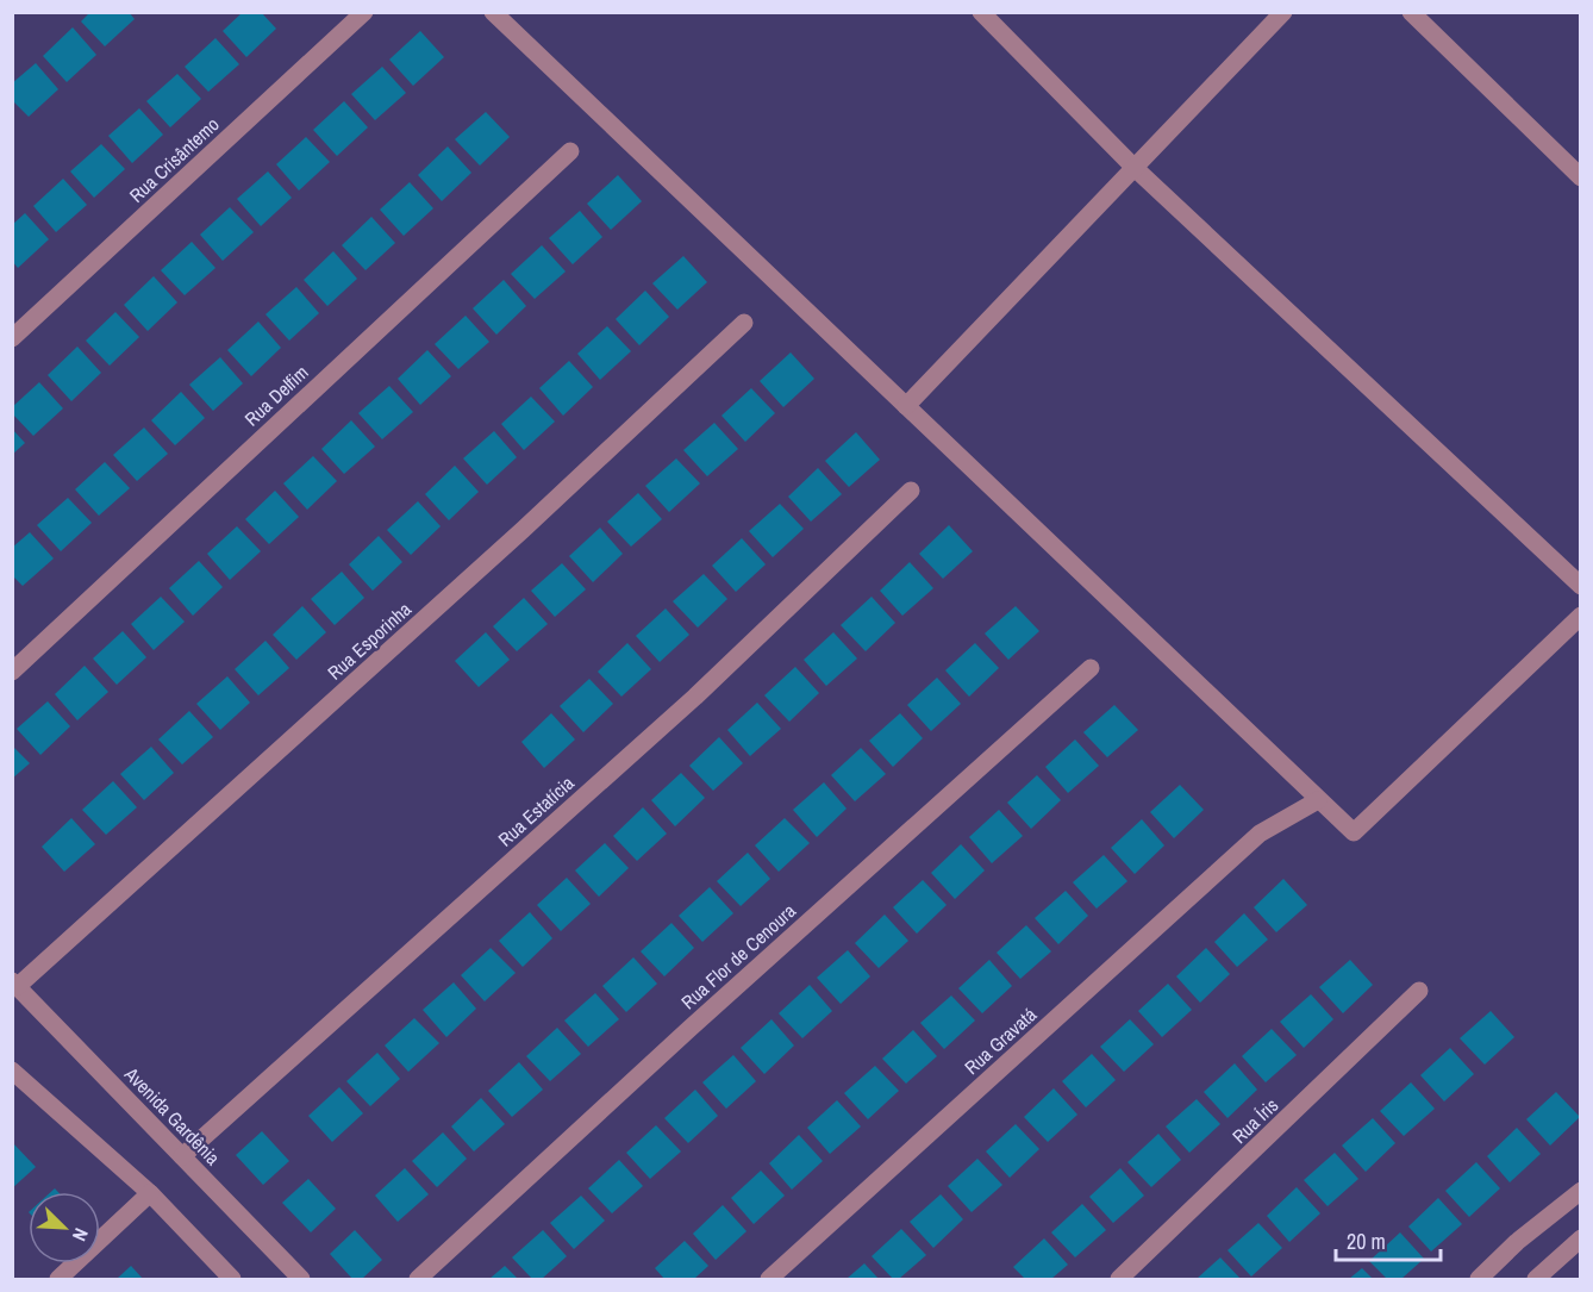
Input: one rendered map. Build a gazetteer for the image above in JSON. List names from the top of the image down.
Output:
{
  "streets": {
    "street": [
      "Rua Crisântemo",
      "Rua Delfim",
      "Rua Esporinha",
      "Rua Estatícia",
      "Rua Flor de Cenoura",
      "Rua Gravatá",
      "Avenida Gardênia",
      "Rua Íris"
    ]
  },
  "crossings": [
    ["Rua Esporinha", "Avenida Gardênia"],
    ["Rua Estatícia", "Avenida Gardênia"]
  ],
  "scale_bar": "20 m",
  "north": "bottom right"
}
